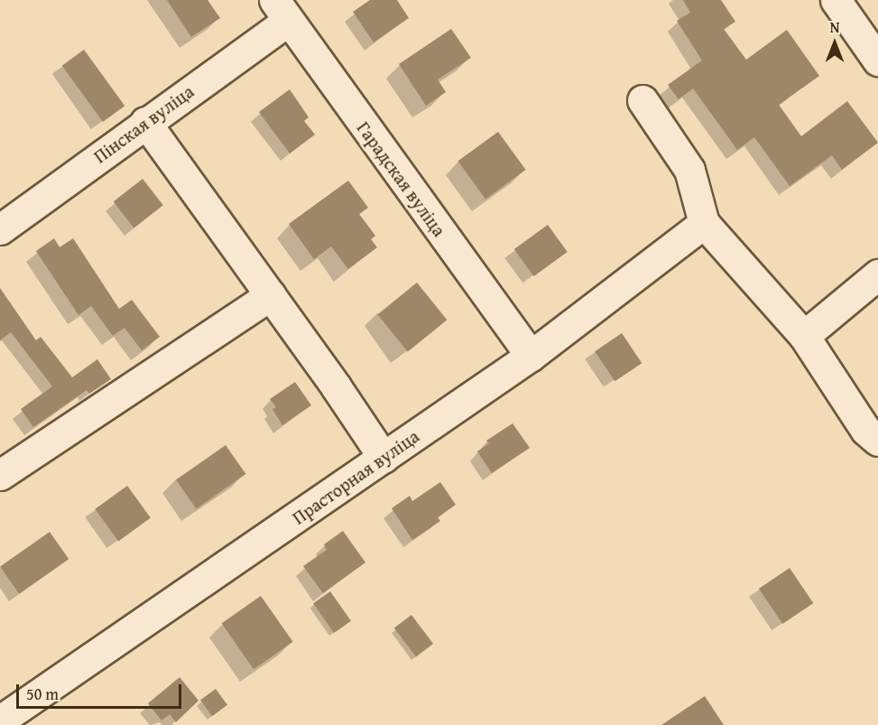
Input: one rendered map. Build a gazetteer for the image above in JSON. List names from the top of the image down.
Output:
{
  "streets": {
    "street": ["Пінская вуліца", "Гарадская вуліца", "Прасторная вуліца"]
  },
  "crossings": [
    ["Пінская вуліца", "Гарадская вуліца"],
    ["Гарадская вуліца", "Прасторная вуліца"]
  ],
  "scale_bar": "50 m",
  "north": "top"
}
